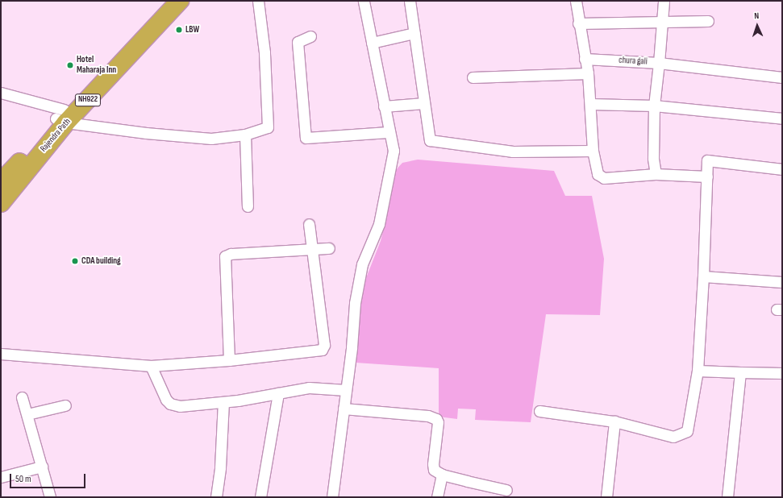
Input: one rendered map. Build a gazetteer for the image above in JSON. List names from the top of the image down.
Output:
{
  "streets": {
    "highway": ["NH922", "Rajendra Path"],
    "street": ["chura gali"]
  },
  "places": ["LBW", "Hotel Maharaja Inn", "CDA building"],
  "scale_bar": "50 m",
  "north": "top"
}
